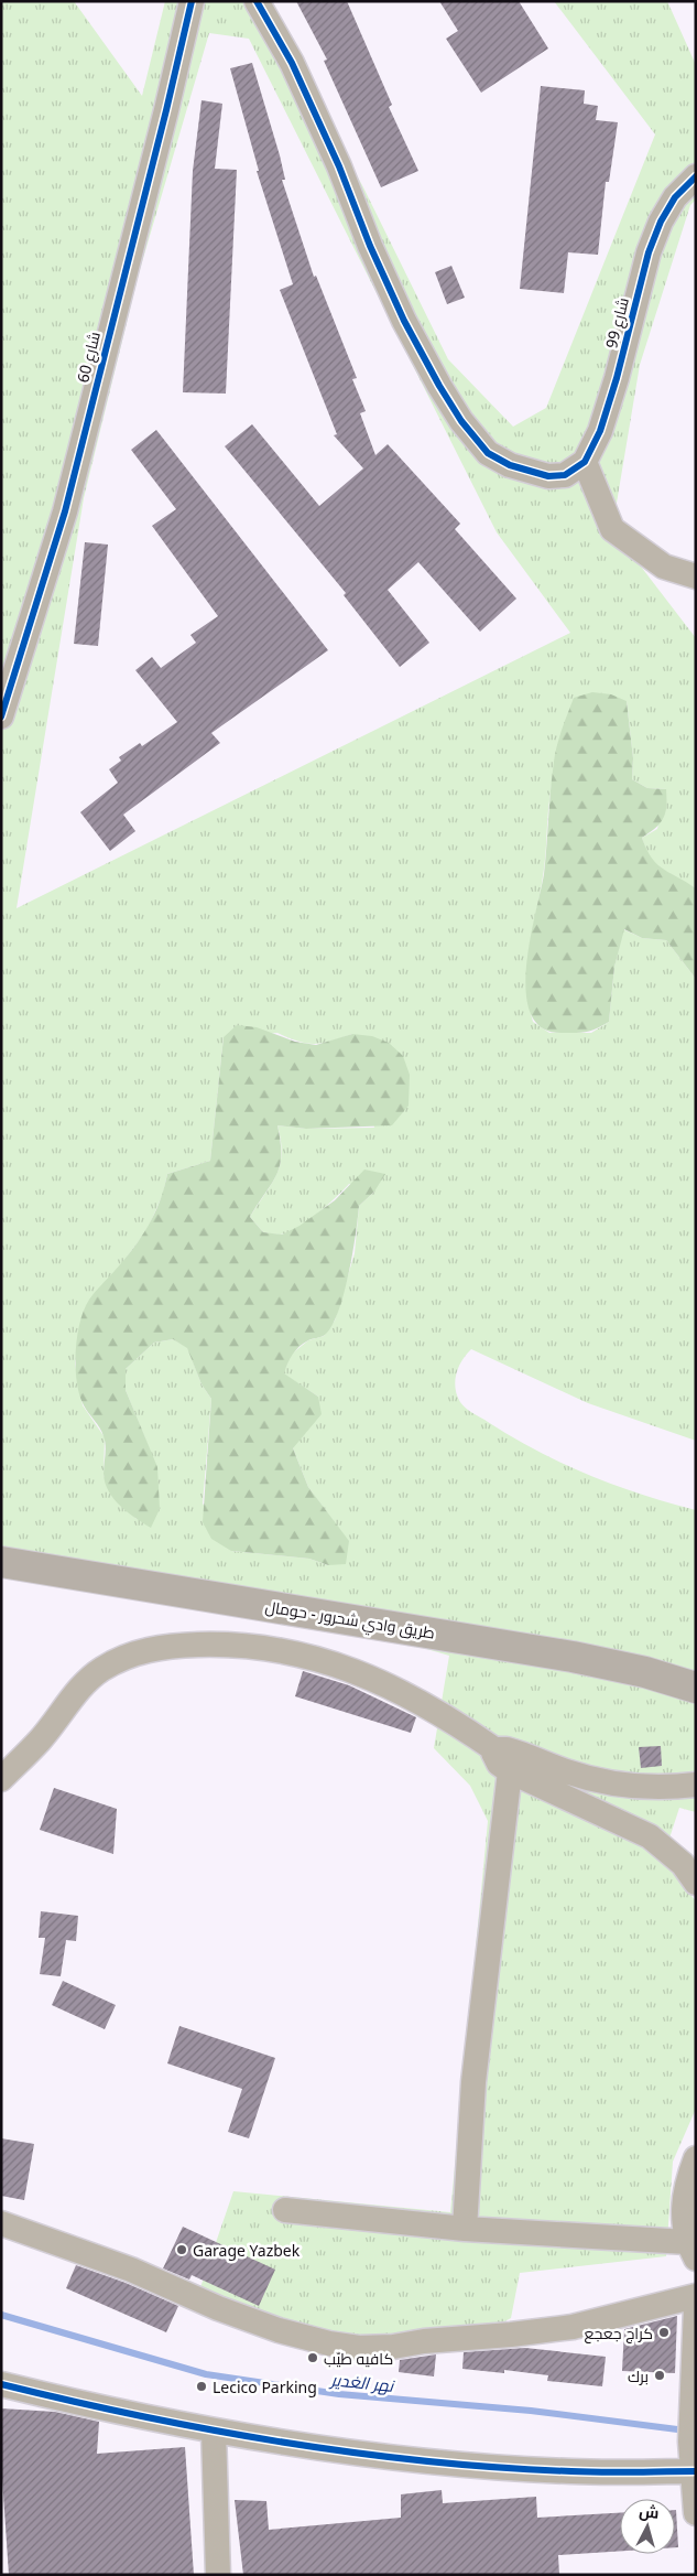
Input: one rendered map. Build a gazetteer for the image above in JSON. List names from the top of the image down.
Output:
{
  "streets": {
    "main road": ["طريق وادي شحرور - حومال"],
    "street": ["شارع 99", "شارع 60"]
  },
  "water": ["نهر الغدير"],
  "places": [
    "Garage Yazbek",
    "كراج جعجع",
    "كافيه طيّب",
    "برك",
    "Lecico Parking"
  ],
  "north": "top"
}
